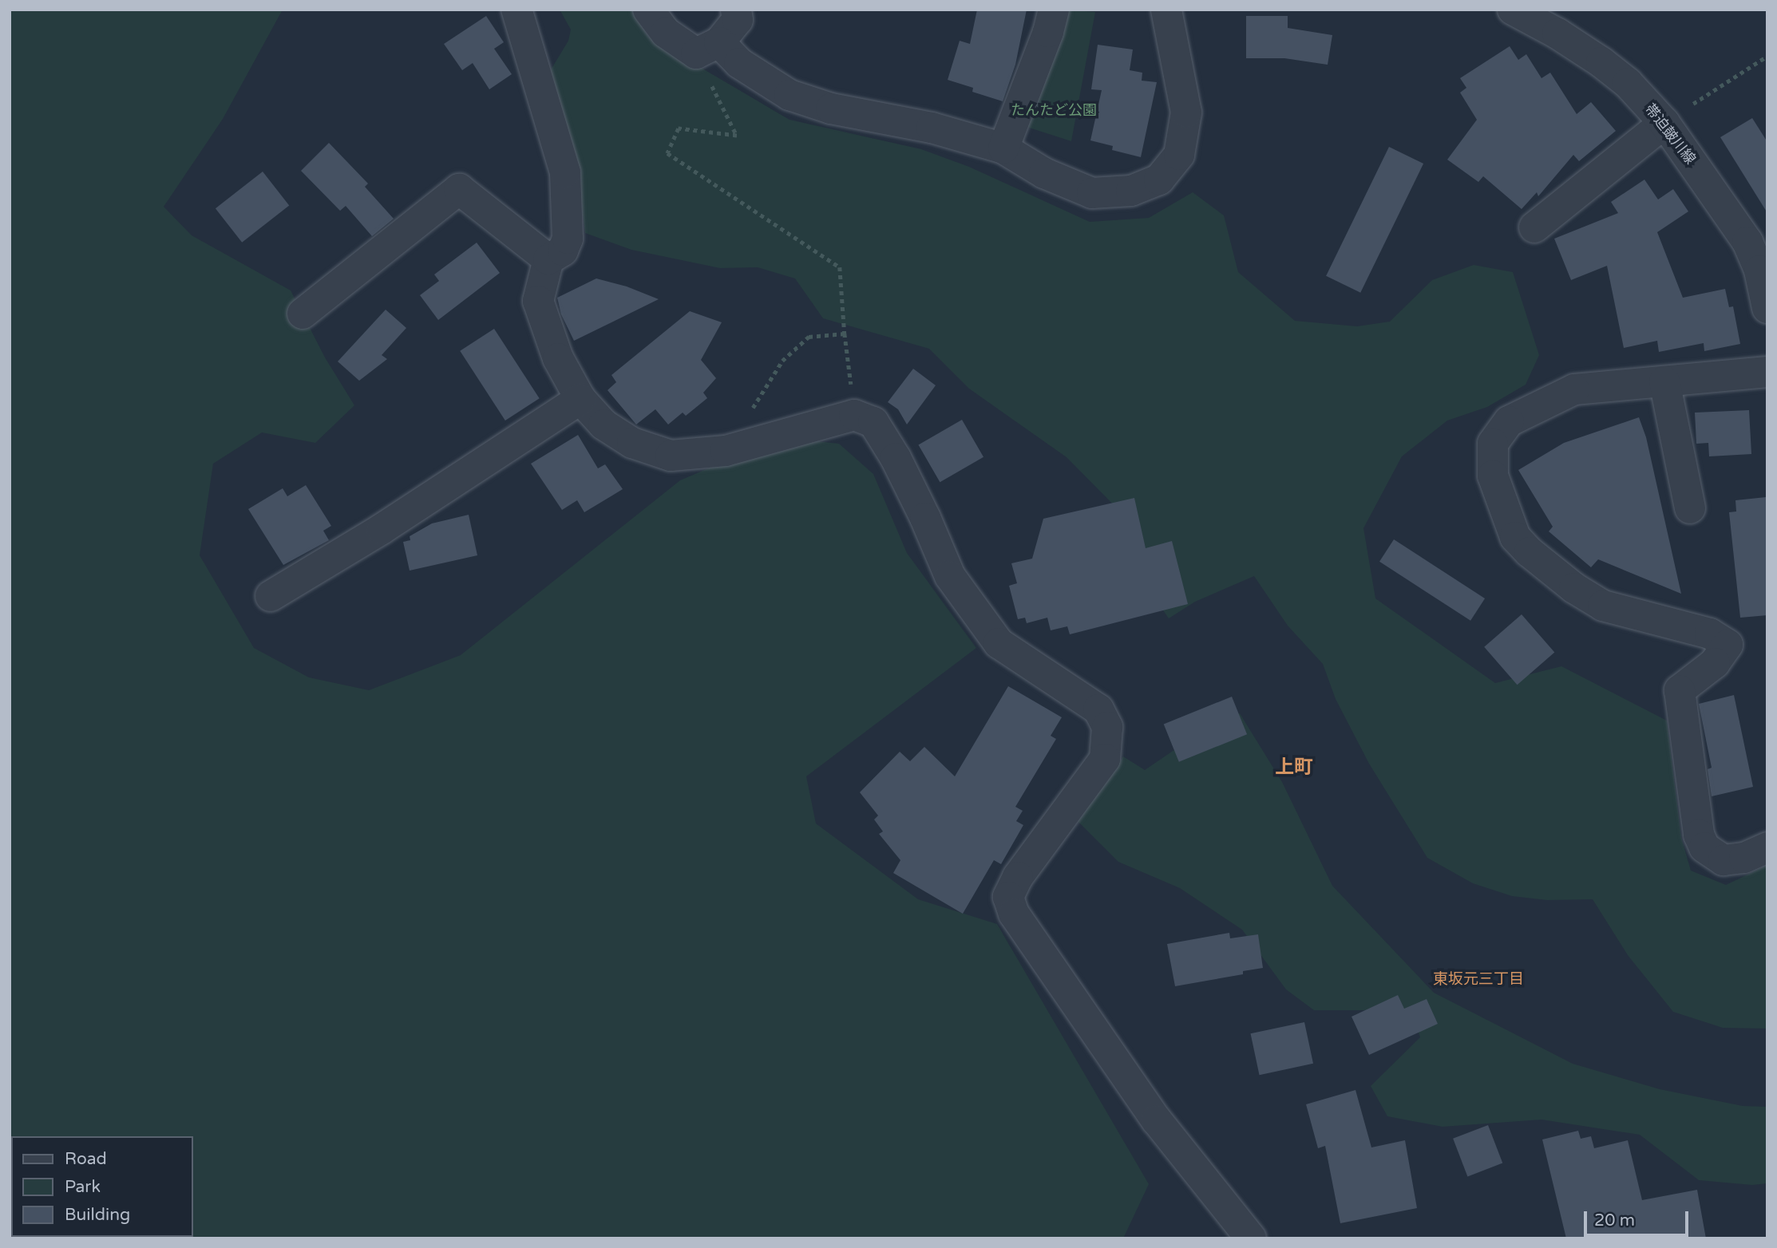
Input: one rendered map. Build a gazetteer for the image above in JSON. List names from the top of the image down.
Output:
{
  "streets": {
    "street": ["帯迫皷川線"]
  },
  "districts": ["上町", "東坂元三丁目"],
  "parks": ["たんたど公園"],
  "legend": ["Road", "Park", "Building"],
  "scale_bar": "20 m"
}
